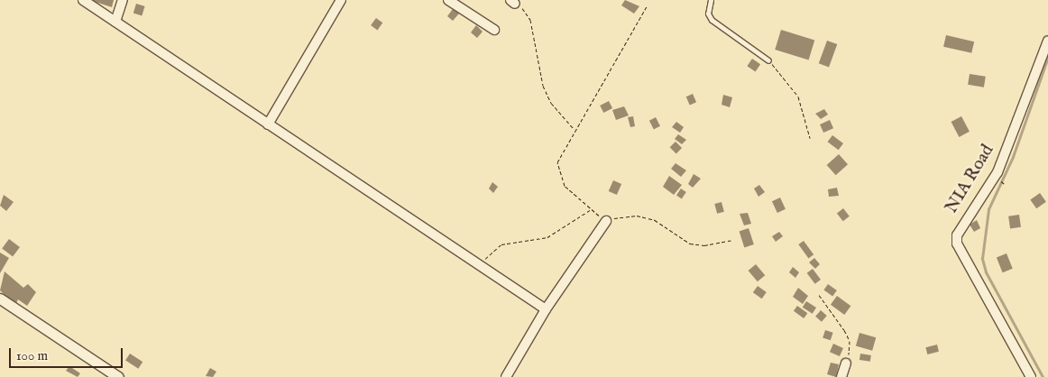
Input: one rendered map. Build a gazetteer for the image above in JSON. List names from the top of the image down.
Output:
{
  "streets": {
    "street": ["NIA Road"]
  },
  "scale_bar": "100 m"
}
